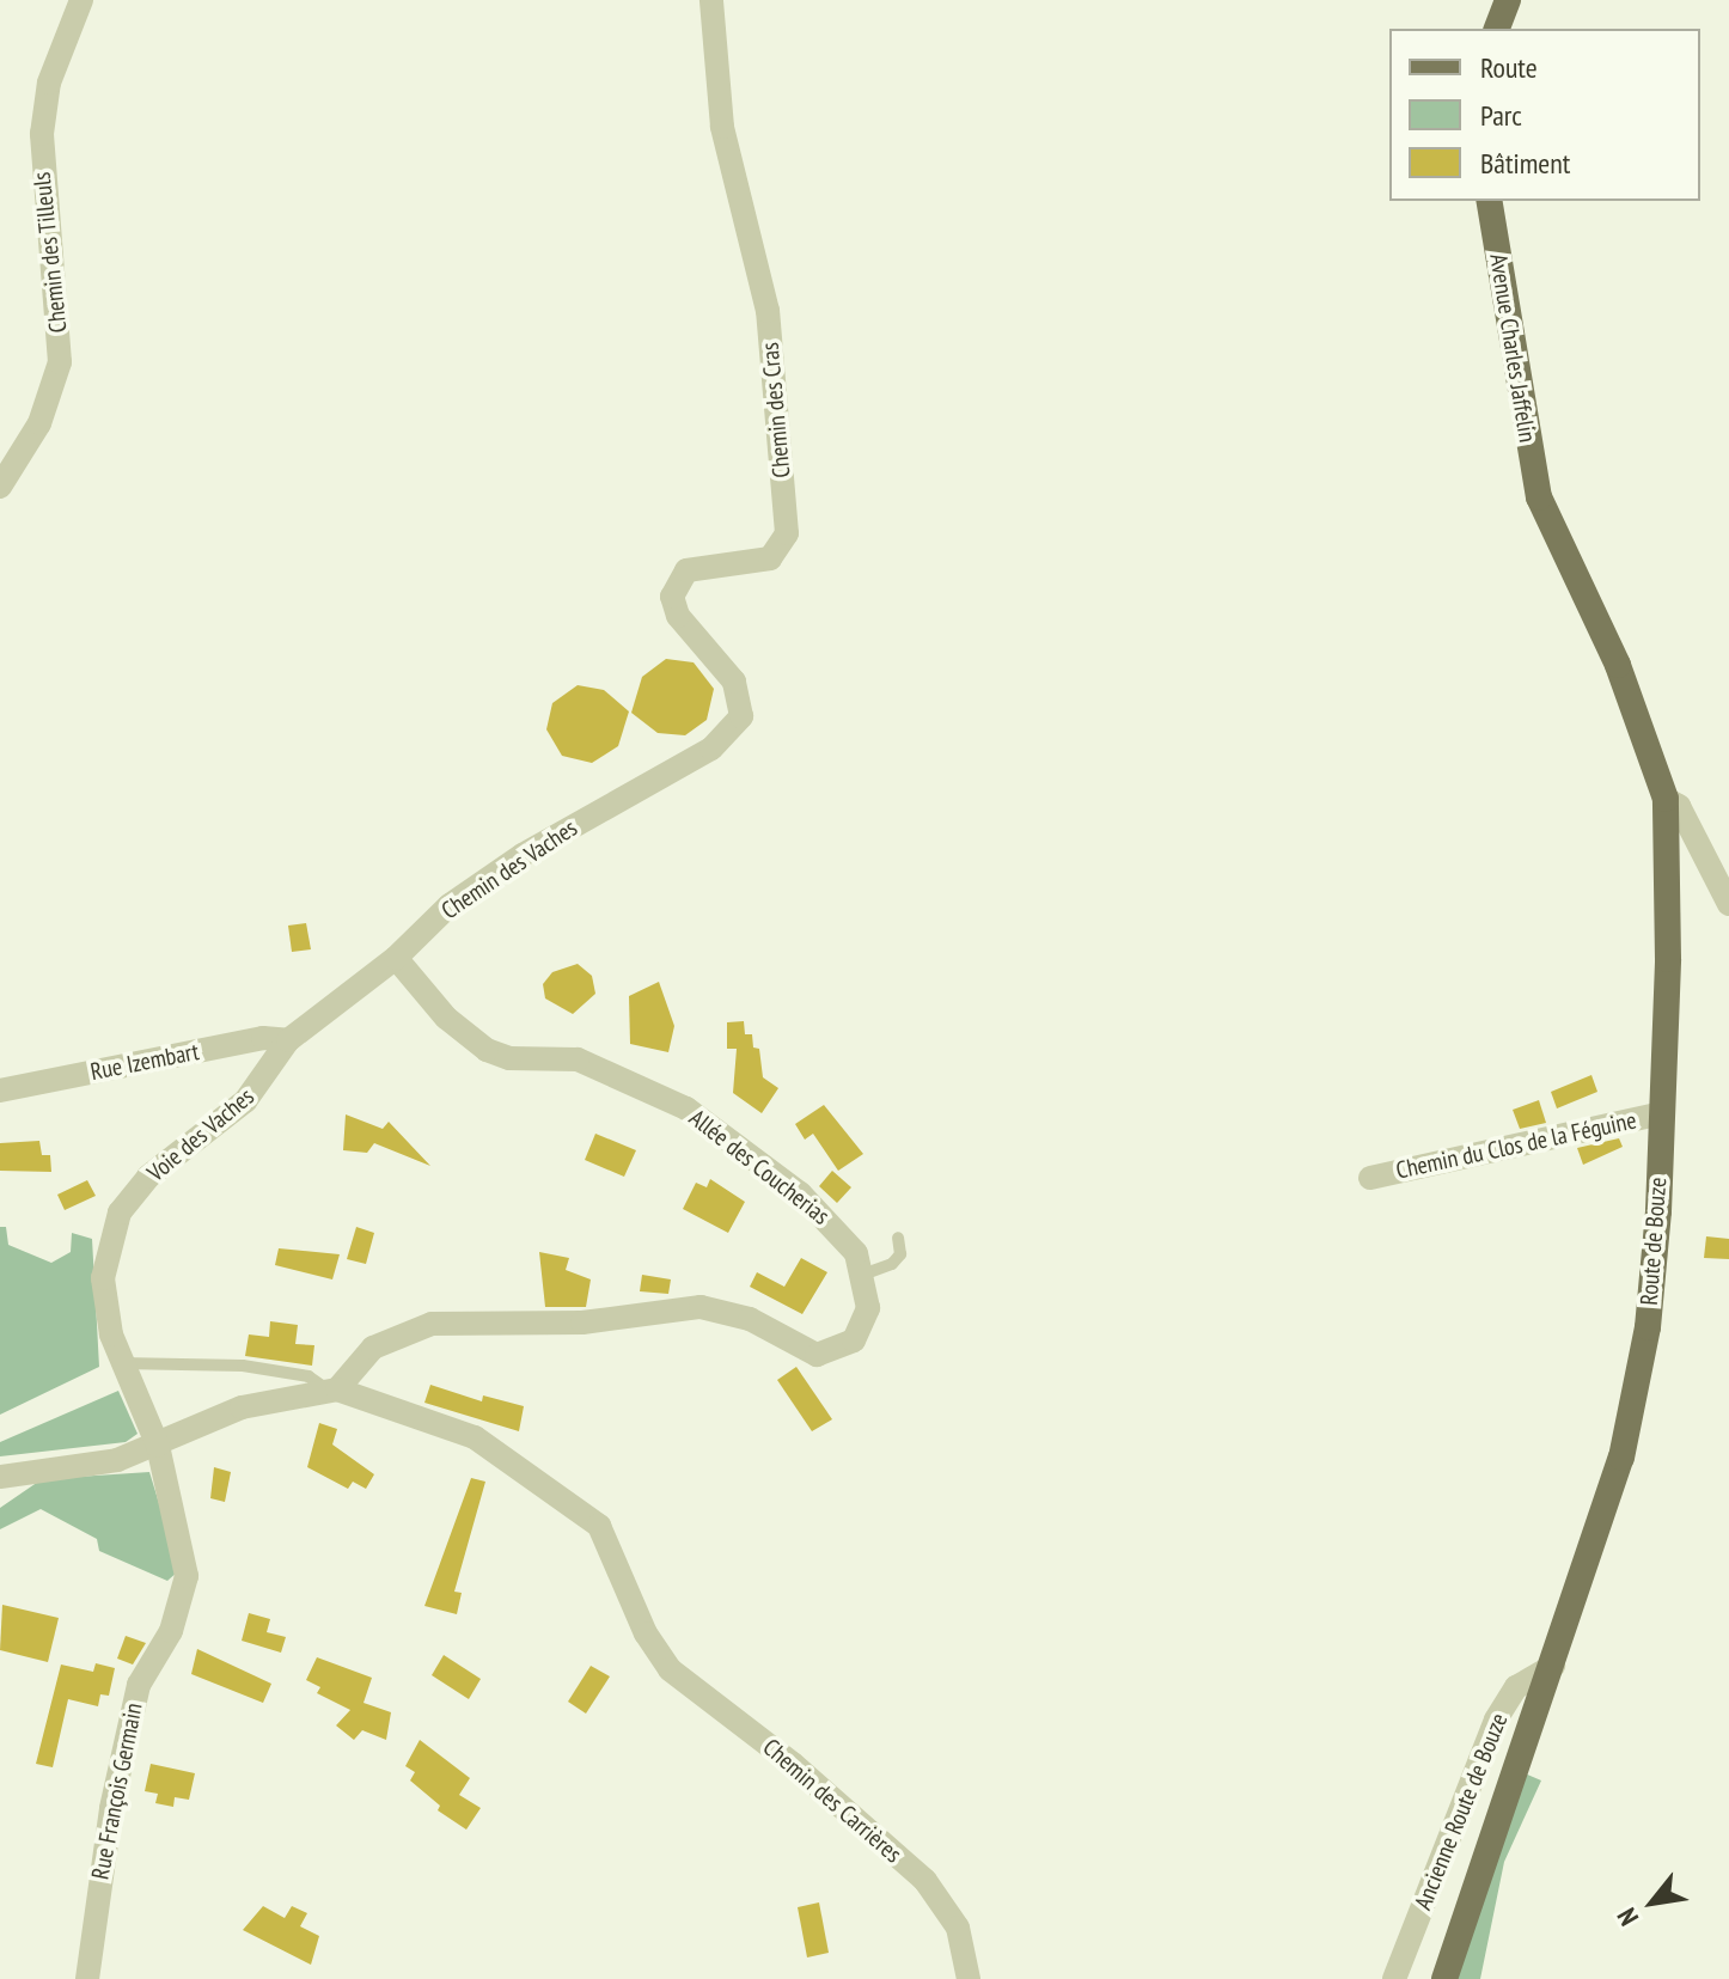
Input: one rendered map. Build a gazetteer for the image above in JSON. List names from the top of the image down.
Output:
{
  "streets": {
    "main road": ["Avenue Charles Jaffelin", "Route de Bouze"],
    "street": [
      "Chemin des Tilleuls",
      "Chemin des Cras",
      "Chemin des Vaches",
      "Rue Izembart",
      "Voie des Vaches",
      "Chemin du Clos de la Féguine",
      "Allée des Coucherias",
      "Rue François Germain",
      "Chemin des Carrières",
      "Ancienne Route de Bouze"
    ]
  },
  "crossings": [
    ["Avenue Charles Jaffelin", "Route de Bouze"],
    ["Chemin des Cras", "Chemin des Vaches"],
    ["Chemin des Vaches", "Rue Izembart"],
    ["Chemin des Vaches", "Voie des Vaches"],
    ["Chemin des Vaches", "Allée des Coucherias"],
    ["Rue Izembart", "Voie des Vaches"],
    ["Voie des Vaches", "Rue François Germain"],
    ["Chemin du Clos de la Féguine", "Route de Bouze"],
    ["Route de Bouze", "Ancienne Route de Bouze"]
  ],
  "legend": ["Route", "Parc", "Bâtiment"],
  "north": "bottom left"
}
